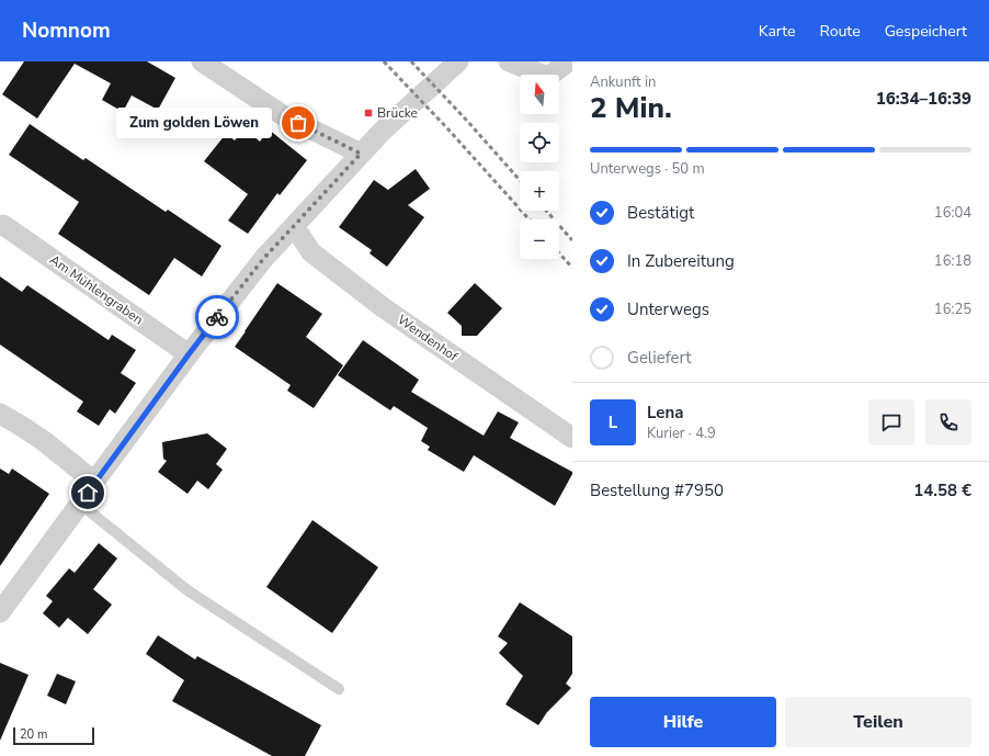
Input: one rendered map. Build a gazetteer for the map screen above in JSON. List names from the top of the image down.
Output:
{
  "streets": {
    "street": ["Am Mühlengraben", "Wendenhof"]
  },
  "places": {
    "transit": ["Brücke"],
    "other": ["Zum golden Löwen"]
  },
  "scale_bar": "20 m",
  "north": "top",
  "page": {
    "header": "Nomnom",
    "nav": ["Karte", "Route", "Gespeichert"],
    "heading": ["2 Min.", "Ankunft in", "16:34–16:39"],
    "panel": [
      "Lena",
      "Kurier · 4.9",
      "Bestellung #7950",
      "14.58 €"
    ],
    "map_buttons": ["+", "−"],
    "bubble": "Zum golden Löwen",
    "bar": "Unterwegs · 50 m",
    "list": [
      ["Bestätigt", "16:04"],
      ["In Zubereitung", "16:18"],
      ["Unterwegs", "16:25"],
      "Geliefert"
    ],
    "round": "L",
    "buttons": ["Hilfe", "Teilen"],
    "scale": "20 m"
  }
}
